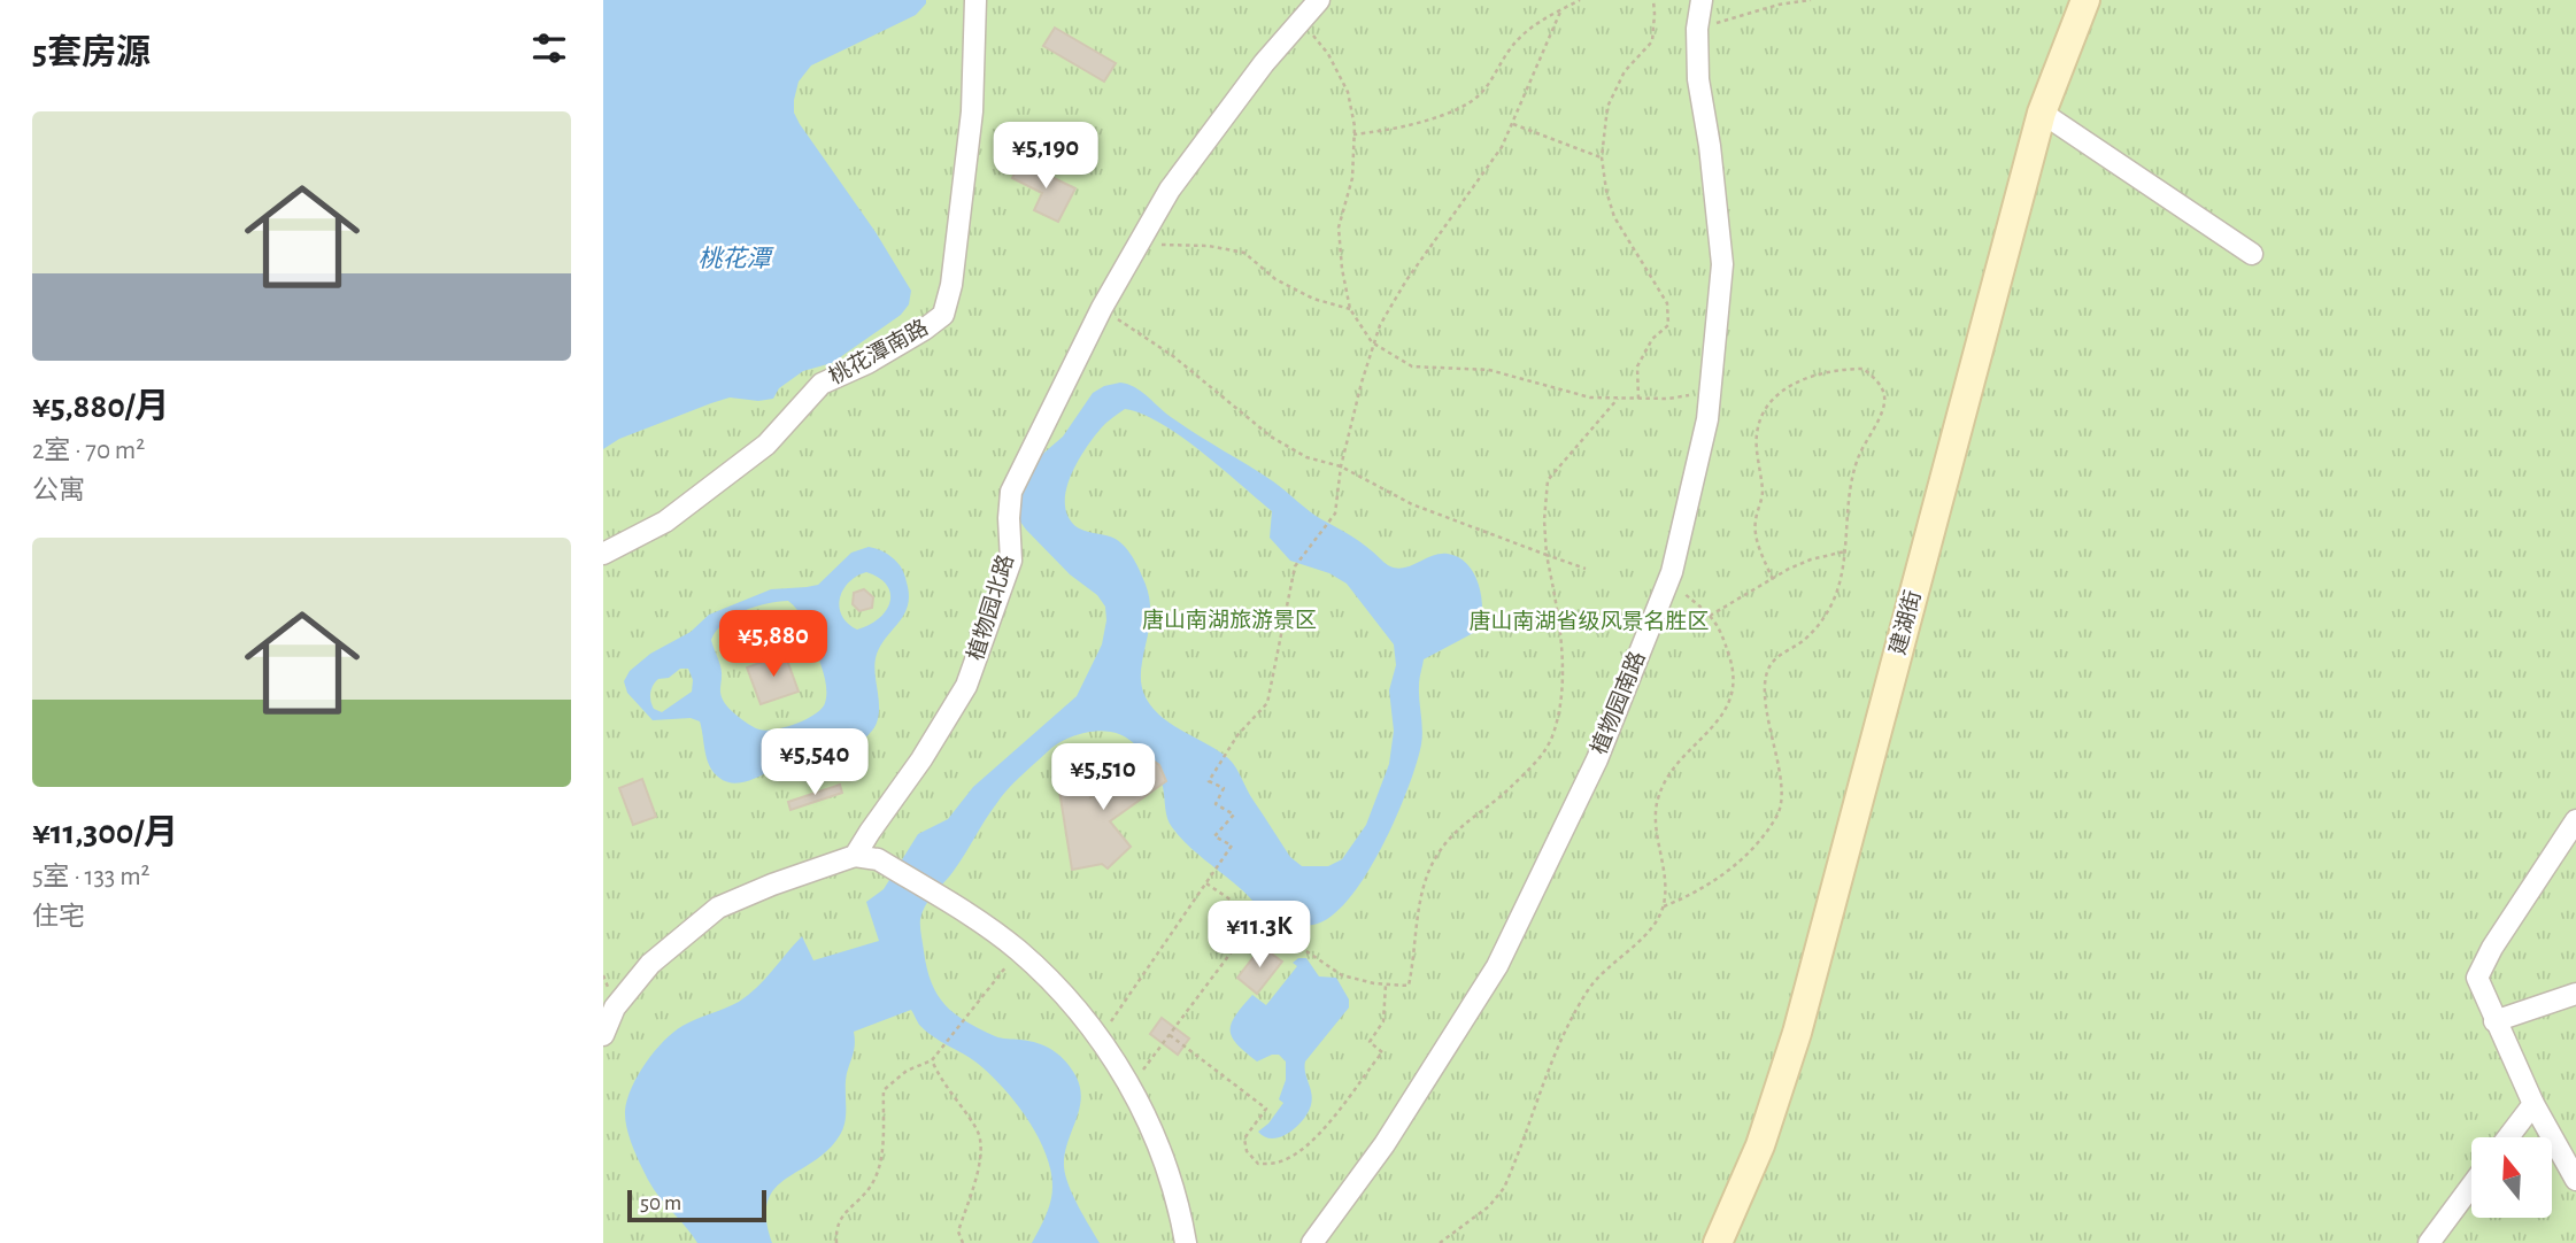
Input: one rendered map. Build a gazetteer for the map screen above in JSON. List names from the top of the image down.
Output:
{
  "streets": {
    "street": [
      "桃花潭南路",
      "植物园北路",
      "建湖街",
      "植物园南路"
    ]
  },
  "water": ["桃花潭"],
  "parks": ["唐山南湖旅游景区", "唐山南湖省级风景名胜区"],
  "scale_bar": "50 m",
  "north": "top",
  "page": {
    "heading": "5套房源",
    "list": [
      {
        "name": "¥5,880/月",
        "note": "2室 · 70 m² · 公寓"
      },
      {
        "name": "¥11,300/月",
        "note": "5室 · 133 m² · 住宅"
      }
    ],
    "price": [
      "¥5,190",
      "¥5,880",
      "¥5,540",
      "¥5,510",
      "¥11.3K"
    ],
    "scale": "50 m"
  }
}
